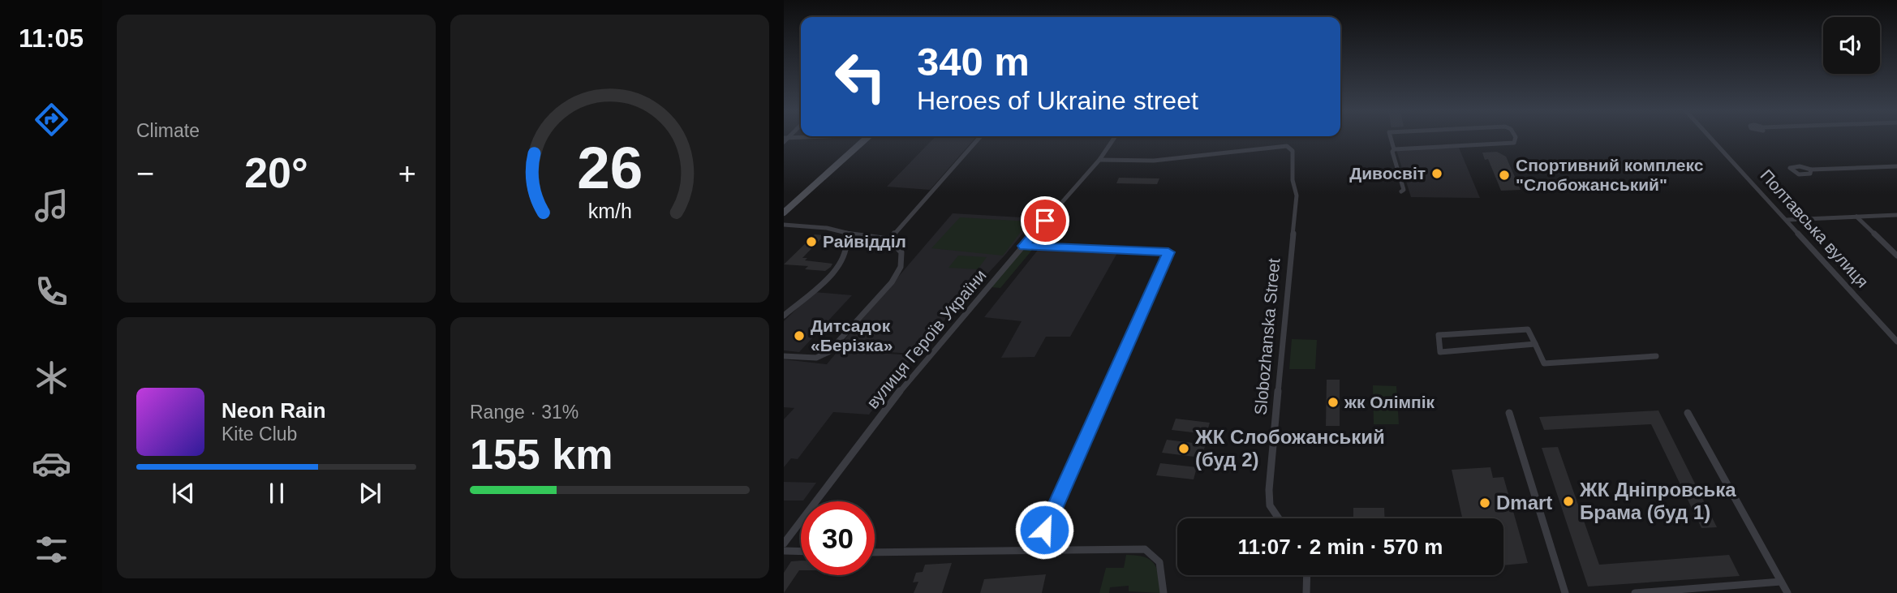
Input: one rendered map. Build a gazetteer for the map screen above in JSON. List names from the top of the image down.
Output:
{
  "streets": {
    "street": ["Полтавська вулиця", "Slobozhanska Street", "вулиця Героїв України"]
  },
  "crossings": [
    ["Slobozhanska Street", "вулиця Героїв України"]
  ],
  "places": [
    "Дивосвіт",
    "Спортивний комплекс \"Слобожанський\"",
    "Райвідділ",
    "Дитсадок «Берізка»",
    "жк Олімпік",
    "ЖК Слобожанський (буд 2)",
    "ЖК Дніпровська Брама (буд 1)",
    "Dmart"
  ],
  "page": {
    "tabs": "11:05",
    "tile": [
      "Climate",
      ["Range · 31%", "155 km"]
    ],
    "turn": ["340 m", "Heroes of Ukraine street"],
    "heat": ["−", "20°", "+"],
    "song": ["Neon Rain", "Kite Club"],
    "limit": "30",
    "trip": "11:07 · 2 min · 570 m",
    "gauge": ["26", "km/h"]
  }
}
